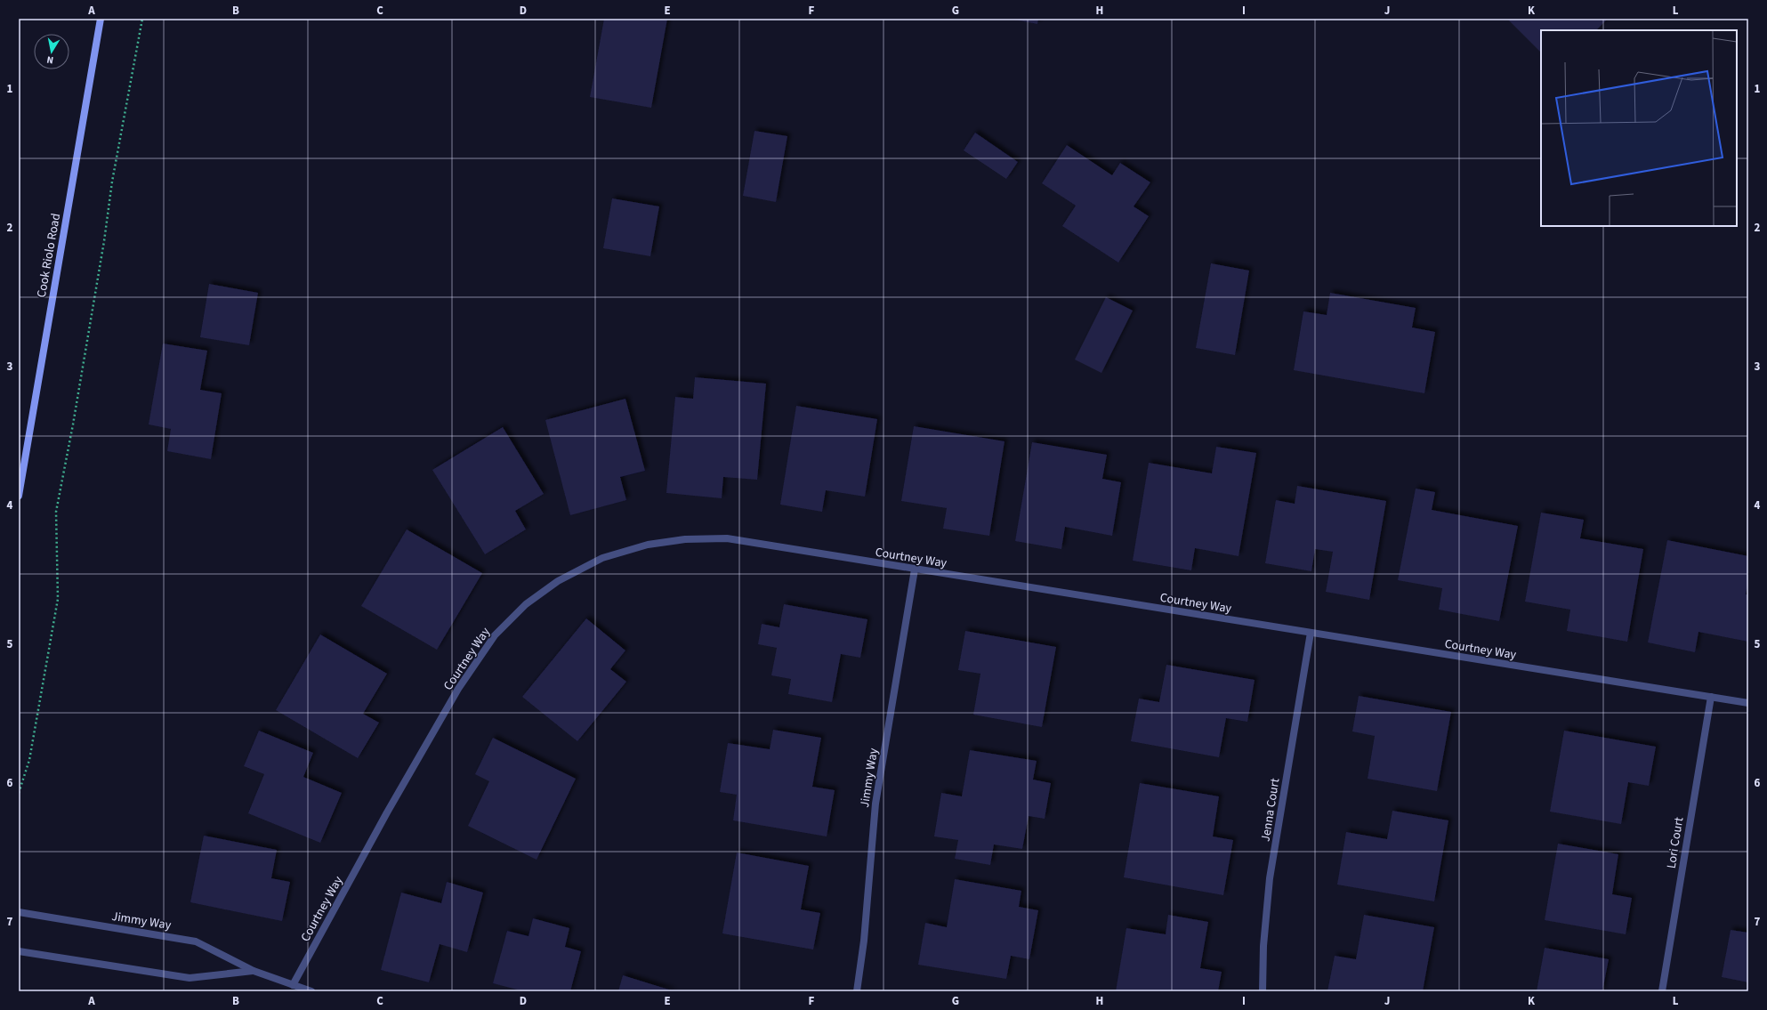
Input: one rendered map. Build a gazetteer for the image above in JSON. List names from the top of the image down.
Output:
{
  "streets": {
    "street": [
      "Cook Riolo Road",
      "Courtney Way",
      "Jimmy Way",
      "Jenna Court",
      "Lori Court"
    ]
  },
  "crossings": [
    ["Courtney Way", "Jimmy Way"],
    ["Courtney Way", "Jenna Court"],
    ["Courtney Way", "Lori Court"]
  ],
  "north": "bottom",
  "grid": {
    "columns": [
      "A",
      "B",
      "C",
      "D",
      "E",
      "F",
      "G",
      "H",
      "I",
      "J",
      "K",
      "L"
    ],
    "rows": [
      "1",
      "2",
      "3",
      "4",
      "5",
      "6",
      "7"
    ]
  }
}
